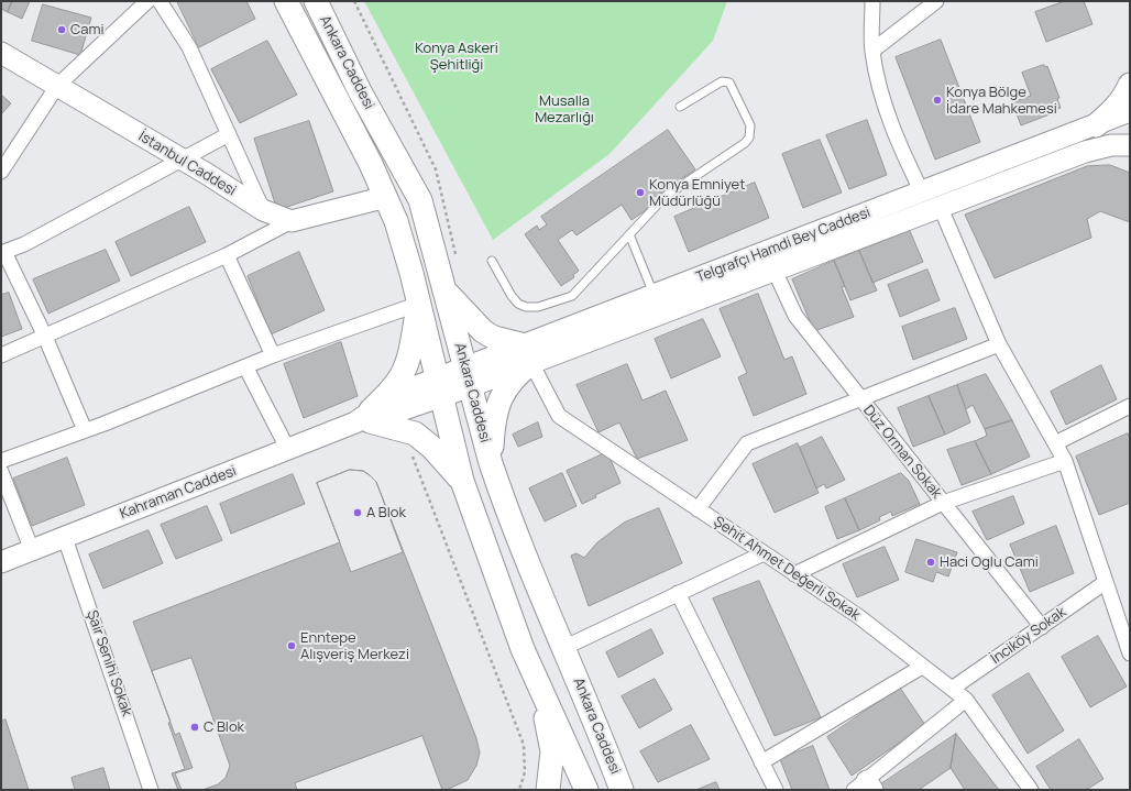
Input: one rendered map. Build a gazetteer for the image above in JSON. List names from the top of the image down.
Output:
{
  "streets": {
    "main road": [
      "Ankara Caddesi",
      "İstanbul Caddesi",
      "Telgrafçı Hamdi Bey Caddesi",
      "Kahraman Caddesi"
    ],
    "street": [
      "Düz Orman Sokak",
      "Şehit Ahmet Değerli Sokak",
      "İnciköy Sokak",
      "Şair Senihi Sokak"
    ]
  },
  "crossings": [
    ["Ankara Caddesi", "Telgrafçı Hamdi Bey Caddesi"],
    ["Ankara Caddesi", "Kahraman Caddesi"],
    ["Telgrafçı Hamdi Bey Caddesi", "Düz Orman Sokak"],
    ["Telgrafçı Hamdi Bey Caddesi", "Kahraman Caddesi"],
    ["Telgrafçı Hamdi Bey Caddesi", "Şehit Ahmet Değerli Sokak"],
    ["Düz Orman Sokak", "İnciköy Sokak"],
    ["Kahraman Caddesi", "Şair Senihi Sokak"],
    ["Şehit Ahmet Değerli Sokak", "İnciköy Sokak"]
  ],
  "parks": ["Konya Askeri Şehitliği", "Musalla Mezarlığı"],
  "places": [
    "Cami",
    "Konya Bölge İdare Mahkemesi",
    "Konya Emniyet Müdürlüğü",
    "A Blok",
    "Haci Oglu Cami",
    "Enntepe Alışveriş Merkezi",
    "C Blok"
  ]
}
